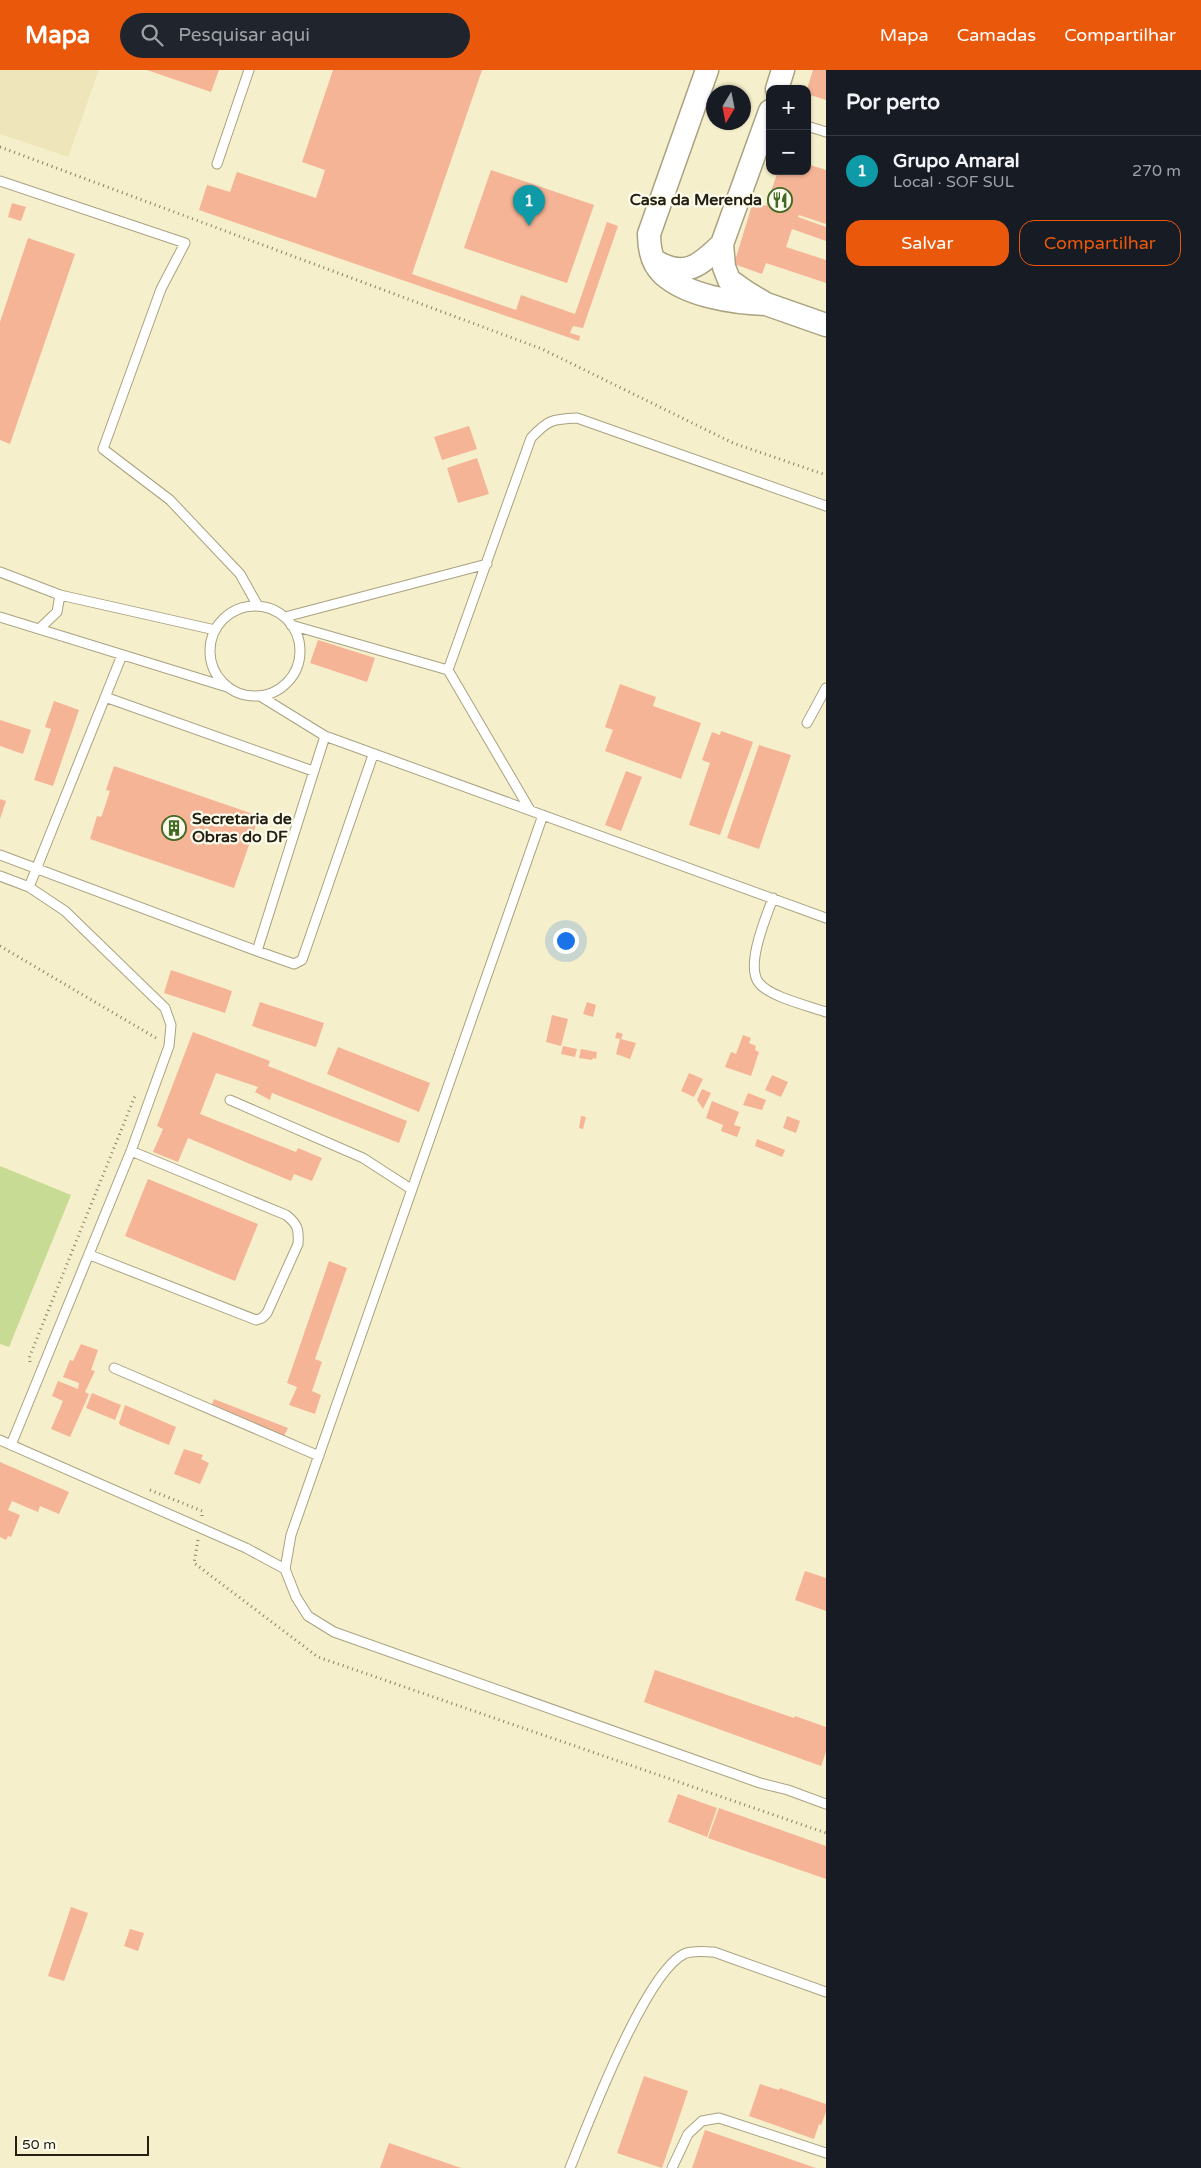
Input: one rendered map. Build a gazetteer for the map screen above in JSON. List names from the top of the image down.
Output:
{
  "places": {
    "restaurant": ["Casa da Merenda"],
    "building": ["Secretaria de Obras do DF"]
  },
  "scale_bar": "50 m",
  "north": "bottom",
  "page": {
    "header": "Mapa",
    "search": "Pesquisar aqui",
    "nav": ["Mapa", "Camadas", "Compartilhar"],
    "heading": "Por perto",
    "map_buttons": ["+", "−"],
    "list": [
      {
        "mark": "1",
        "name": "Grupo Amaral",
        "note": "Local · SOF SUL",
        "value": "270 m"
      }
    ],
    "pins": "1",
    "buttons": ["Salvar", "Compartilhar"],
    "scale": "50 m"
  }
}
